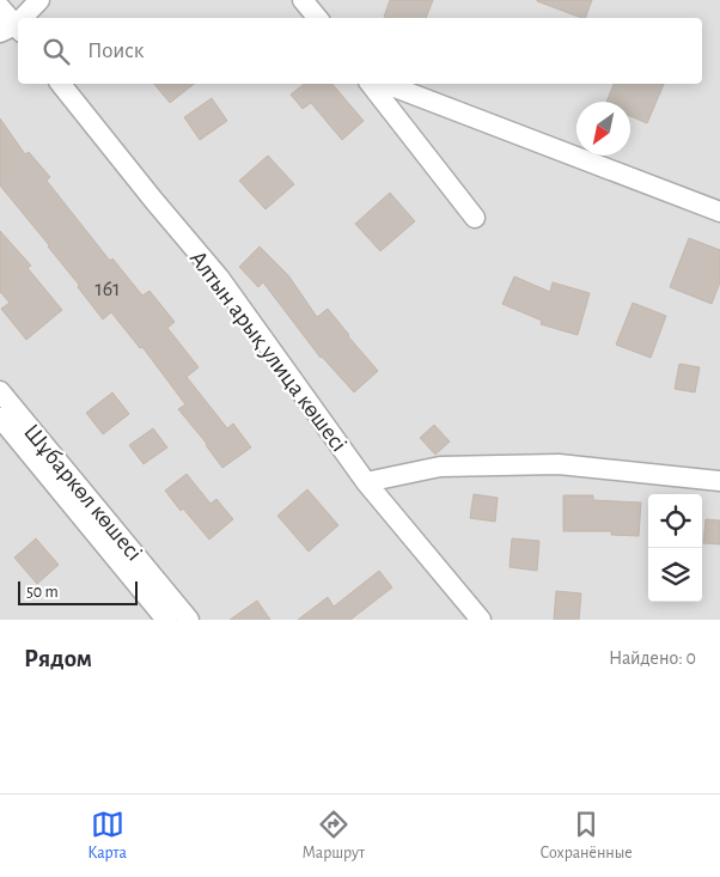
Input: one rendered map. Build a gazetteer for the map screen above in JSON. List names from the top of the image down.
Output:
{
  "streets": {
    "street": ["Алтын арық улица көшесі", "Шұбаркөл көшесі"]
  },
  "house_numbers": ["161"],
  "scale_bar": "50 m",
  "north": "bottom left",
  "page": {
    "search": "Поиск",
    "scale": "50 m",
    "heading": ["Рядом", "Найдено: 0"],
    "nav": ["Карта", "Маршрут", "Сохранённые"]
  }
}
